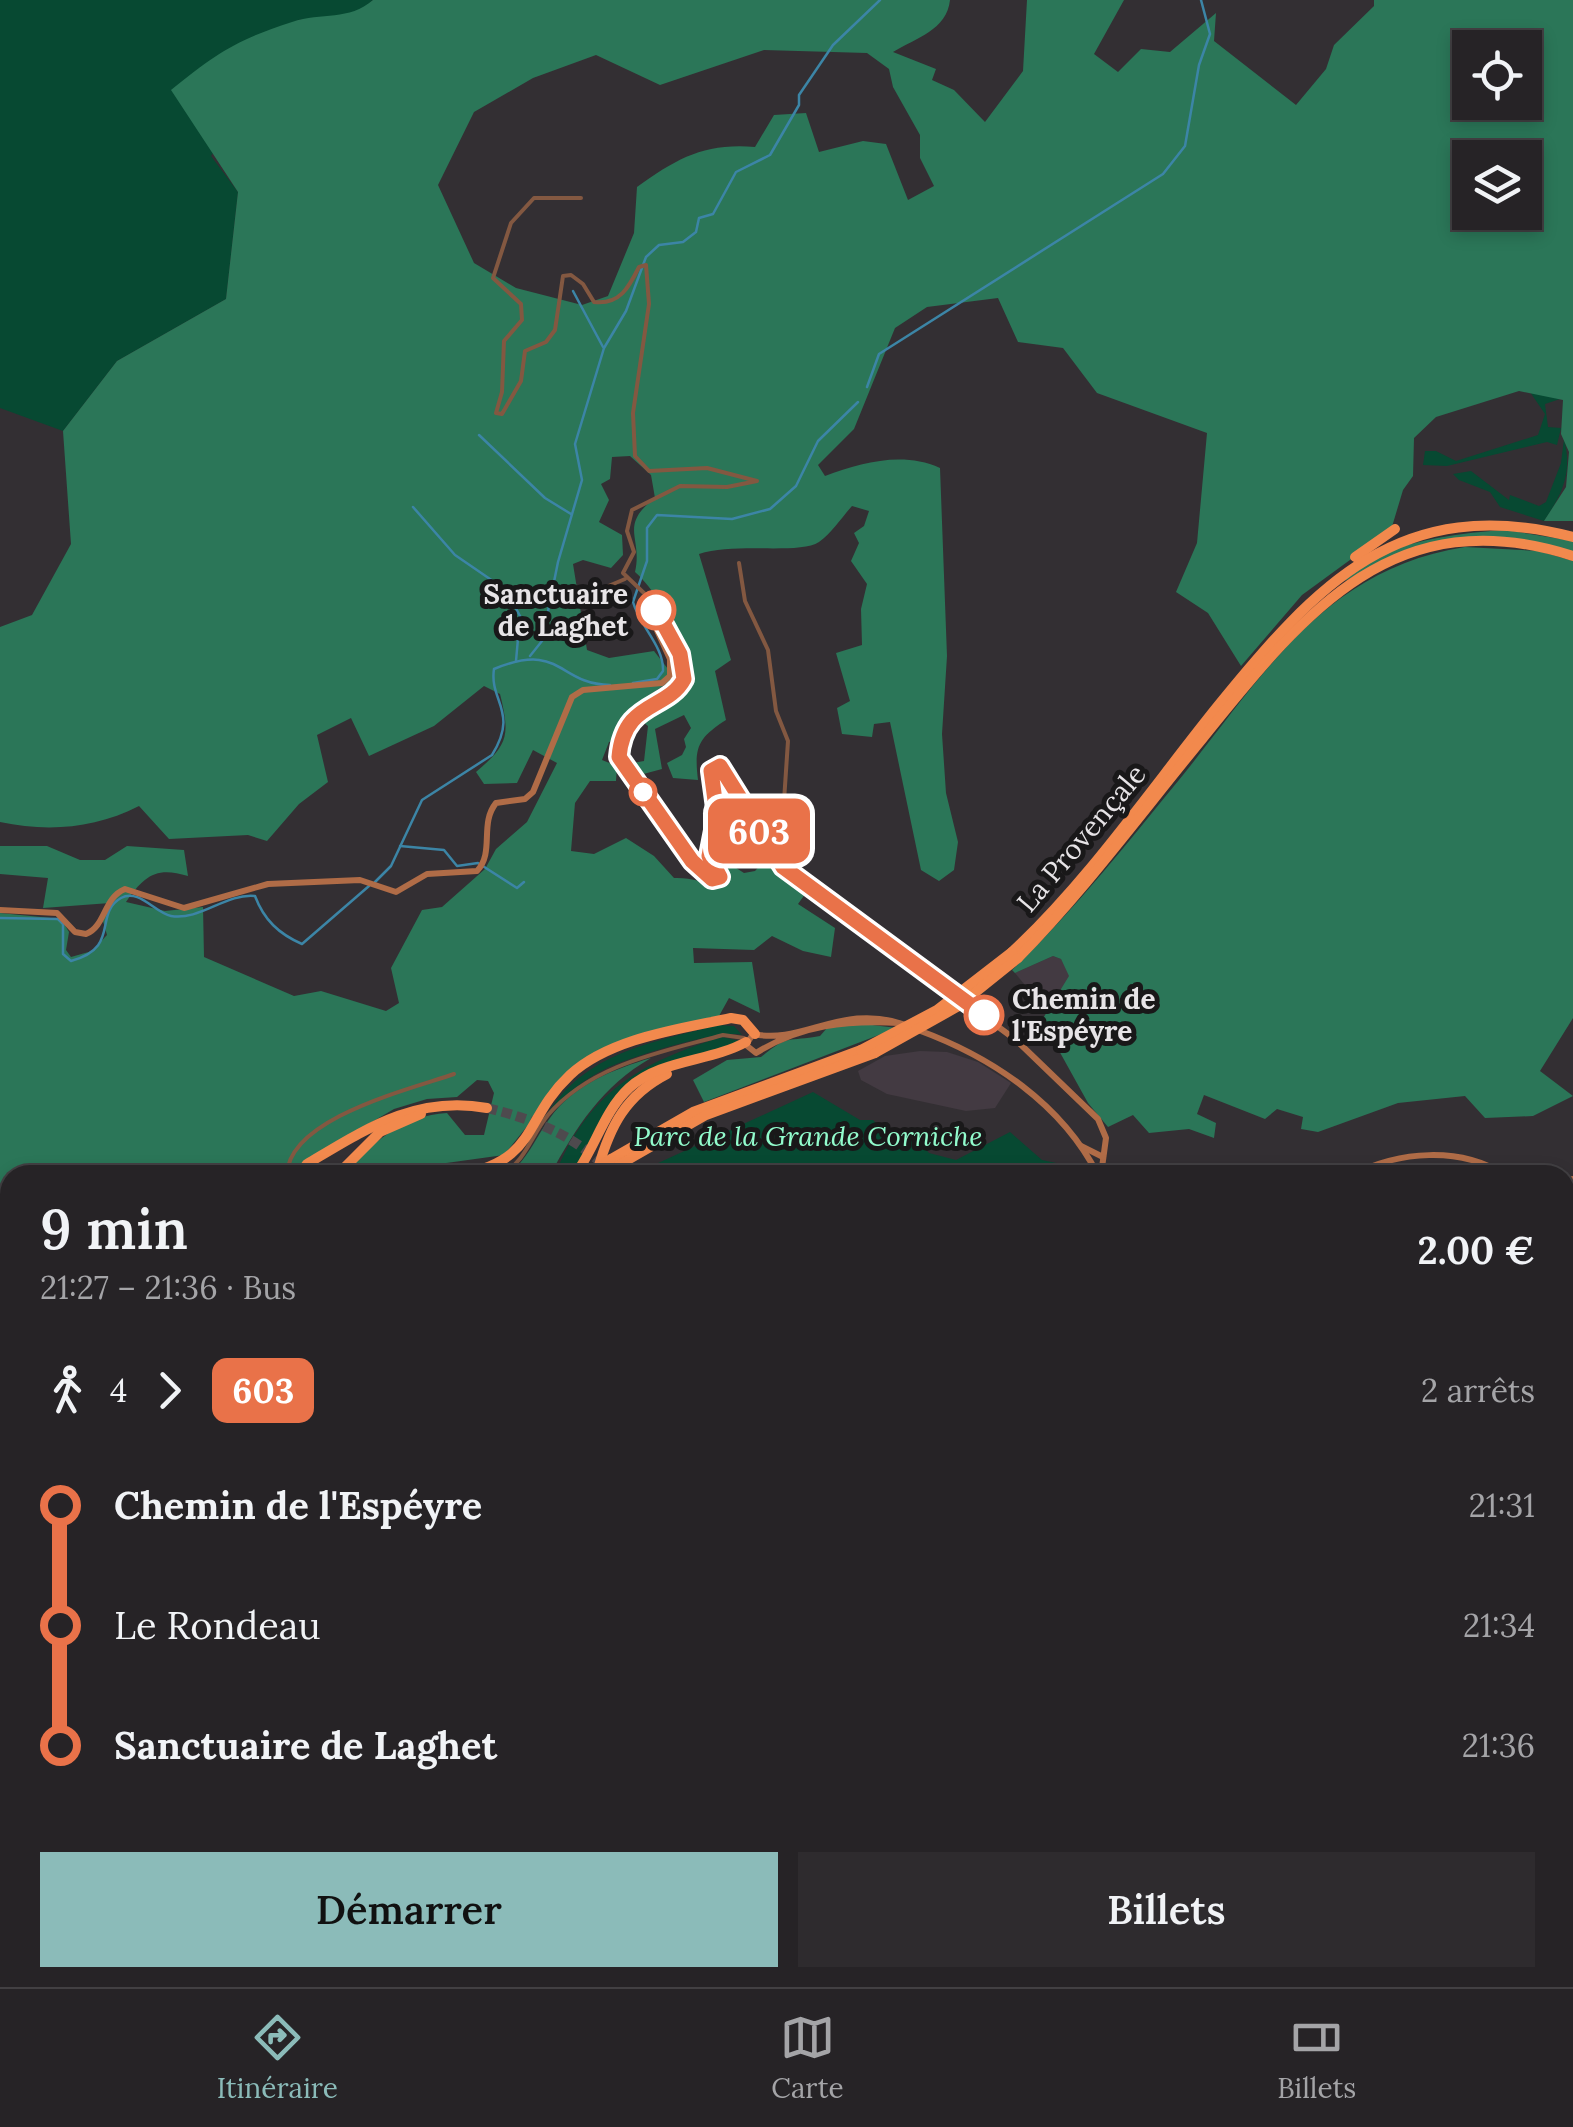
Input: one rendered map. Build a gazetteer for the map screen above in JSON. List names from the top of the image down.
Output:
{
  "streets": {
    "highway": ["La Provençale"]
  },
  "parks": ["Parc de la Grande Corniche"],
  "places": ["Sanctuaire de Laghet", "Chemin de l'Espéyre"],
  "lines": ["bus line 603"],
  "page": {
    "on_map": "603",
    "heading": ["9 min", "21:27 – 21:36 · Bus", "2.00 €"],
    "legs": ["4", "603", "2 arrêts"],
    "list": [
      {
        "name": "Chemin de l'Espéyre",
        "value": "21:31"
      },
      {
        "name": "Le Rondeau",
        "value": "21:34"
      },
      {
        "name": "Sanctuaire de Laghet",
        "value": "21:36"
      }
    ],
    "buttons": ["Démarrer", "Billets"],
    "tabs": ["Itinéraire", "Carte", "Billets"]
  }
}
